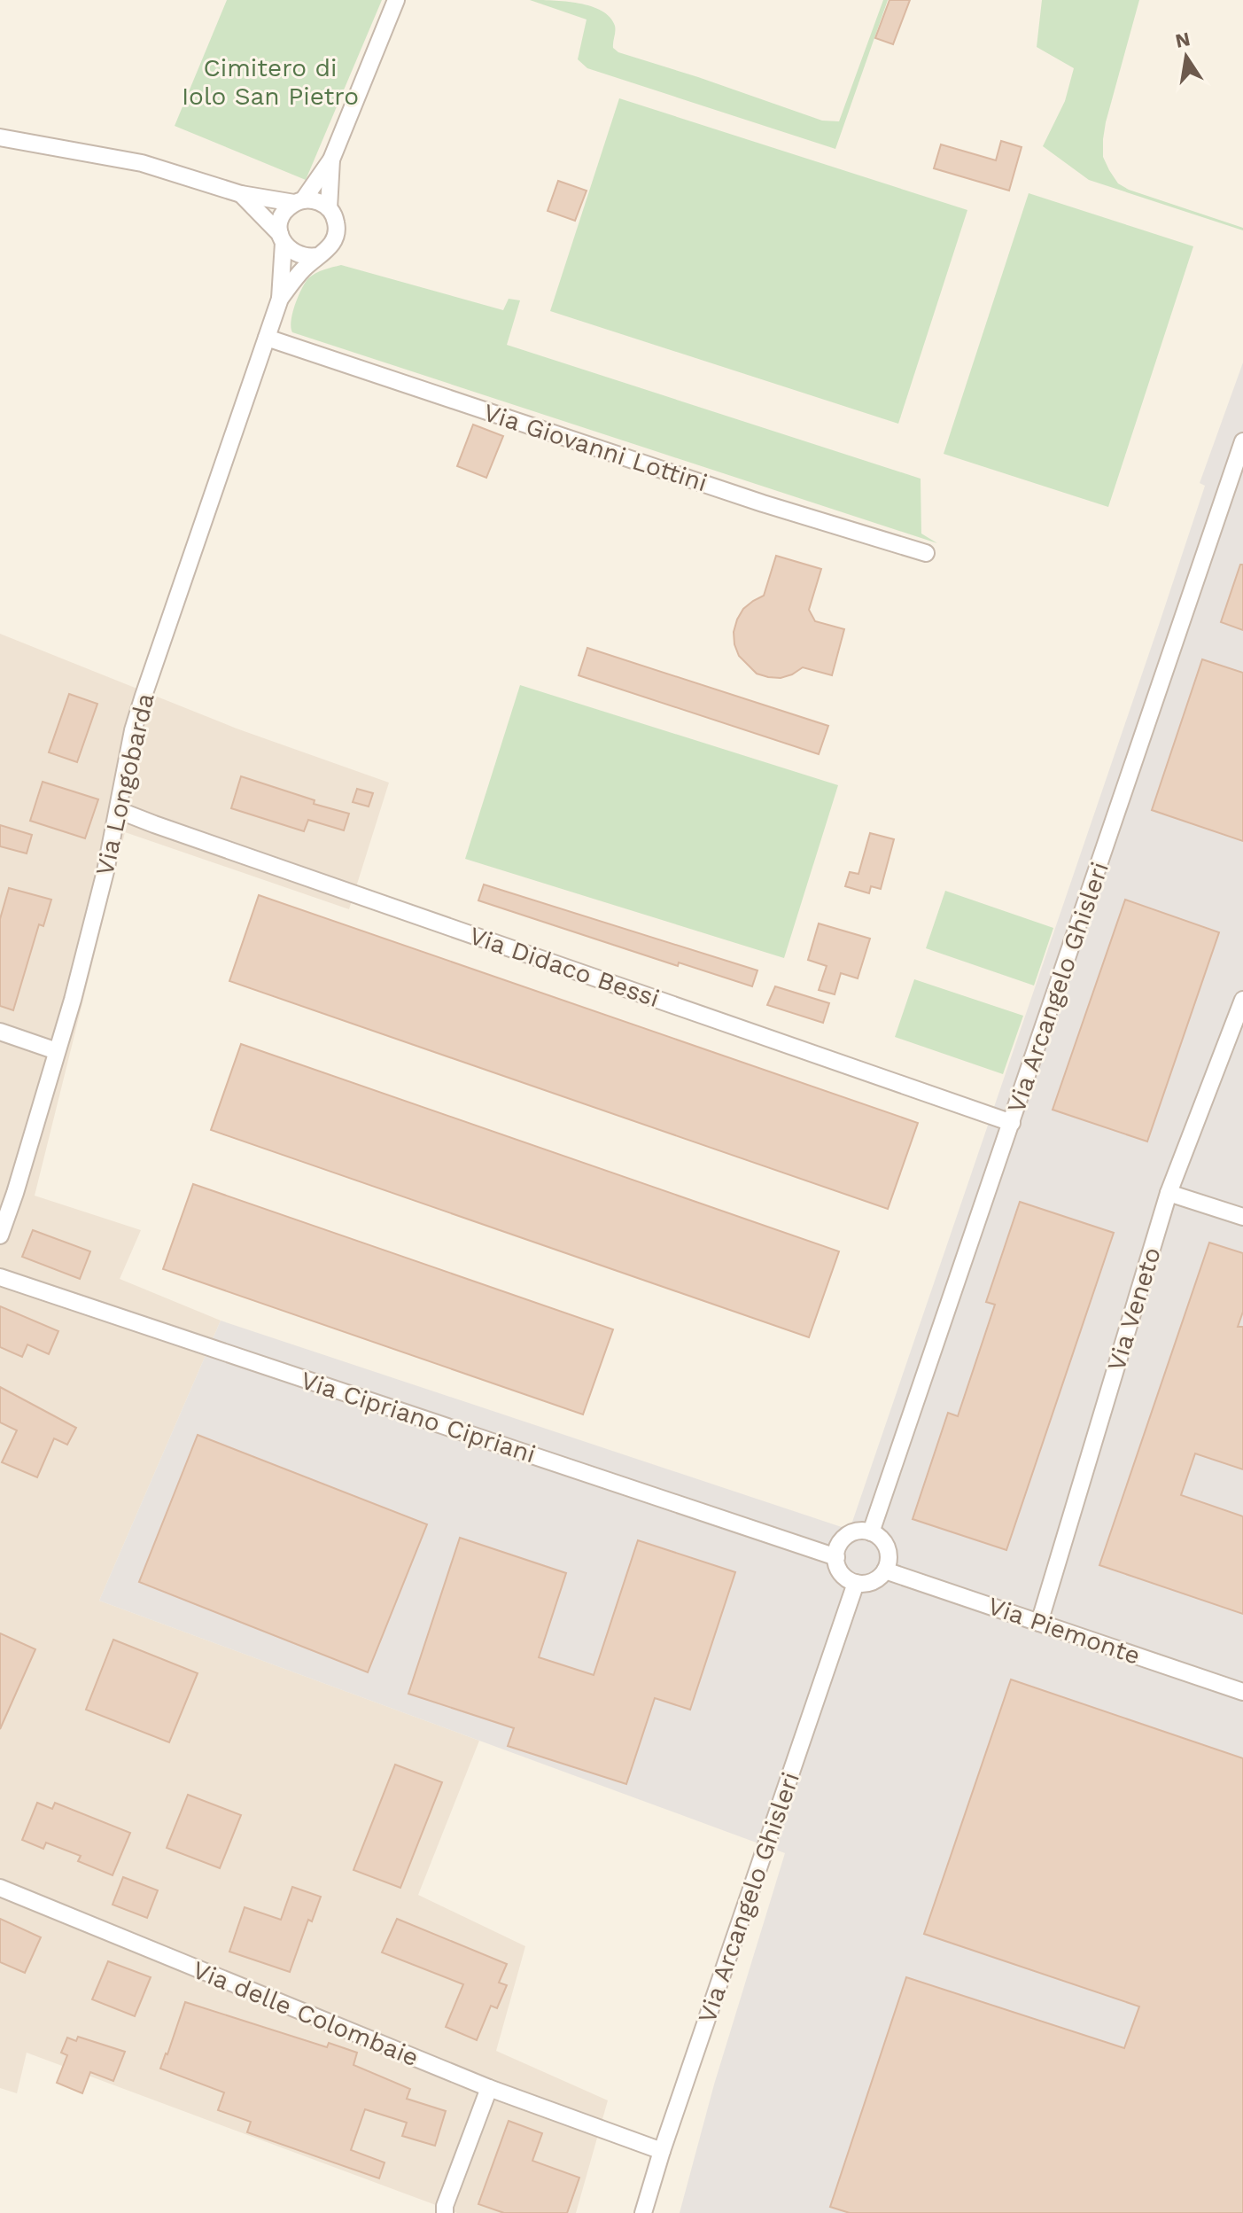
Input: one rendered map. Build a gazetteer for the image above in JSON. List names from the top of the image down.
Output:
{
  "streets": {
    "street": [
      "Via Giovanni Lottini",
      "Via Longobarda",
      "Via Didaco Bessi",
      "Via Arcangelo Ghisleri",
      "Via Veneto",
      "Via Cipriano Cipriani",
      "Via Piemonte",
      "Via delle Colombaie"
    ]
  },
  "crossings": [
    ["Via Giovanni Lottini", "Via Longobarda"],
    ["Via Longobarda", "Via Didaco Bessi"],
    ["Via Didaco Bessi", "Via Arcangelo Ghisleri"],
    ["Via Arcangelo Ghisleri", "Via Cipriano Cipriani"],
    ["Via Arcangelo Ghisleri", "Via Piemonte"],
    ["Via Arcangelo Ghisleri", "Via delle Colombaie"],
    ["Via Veneto", "Via Piemonte"],
    ["Via Cipriano Cipriani", "Via Piemonte"]
  ],
  "parks": ["Cimitero di Iolo San Pietro"],
  "north": "top"
}
